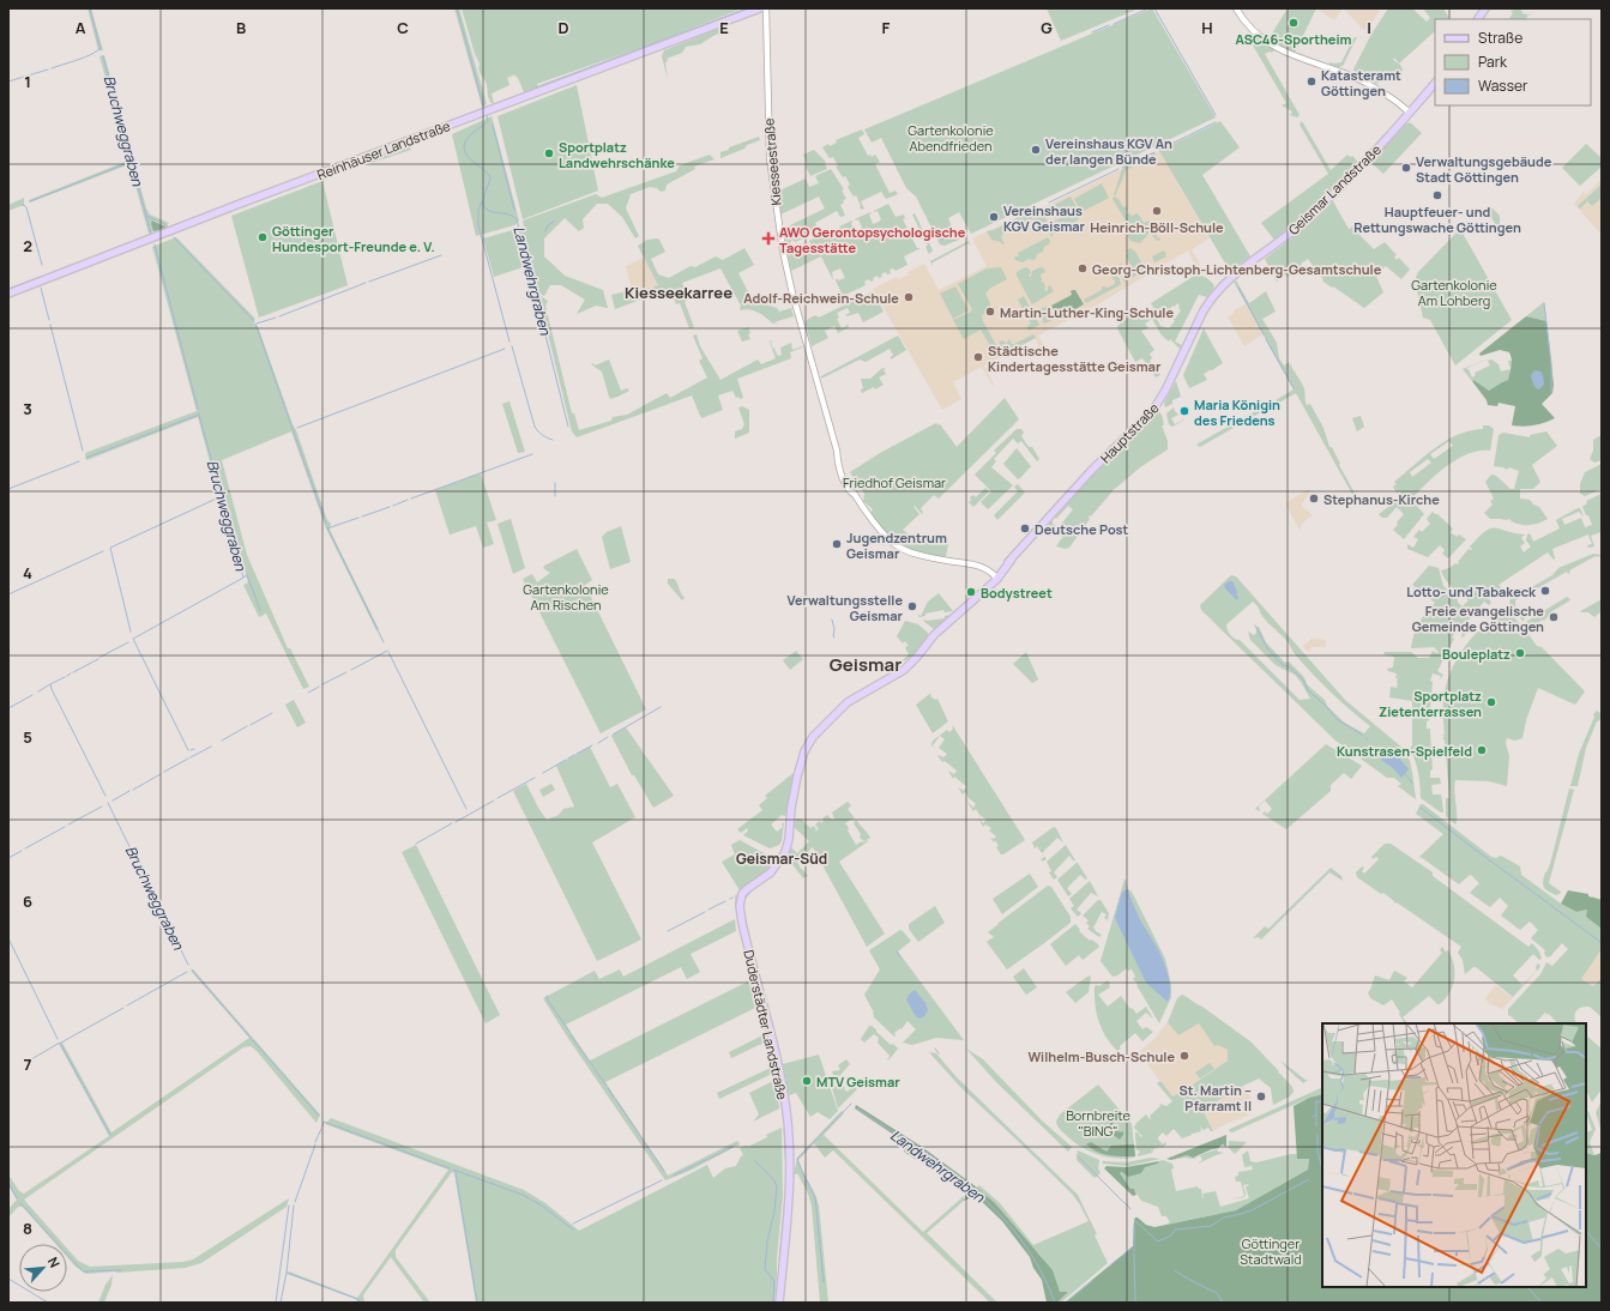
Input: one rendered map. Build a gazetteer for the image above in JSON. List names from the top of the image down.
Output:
{
  "streets": {
    "main road": [
      "Reinhäuser Landstraße",
      "Geismar Landstraße",
      "Hauptstraße",
      "Duderstädter Landstraße"
    ],
    "street": ["Kiesseestraße"]
  },
  "crossings": [
    ["Kiesseestraße", "Hauptstraße"],
    ["Geismar Landstraße", "Hauptstraße"],
    ["Hauptstraße", "Duderstädter Landstraße"]
  ],
  "districts": ["Kiesseekarree", "Geismar", "Geismar-Süd"],
  "water": ["Bruchweggraben", "Landwehrgraben"],
  "parks": [
    "Gartenkolonie Abendfrieden",
    "Gartenkolonie Am Lohberg",
    "Friedhof Geismar",
    "Gartenkolonie Am Rischen",
    "Bornbreite \"BING\"",
    "Göttinger Stadtwald"
  ],
  "places": {
    "other": [
      "ASC46-Sportheim",
      "Katasteramt Göttingen",
      "Vereinshaus KGV An der langen Bünde",
      "Sportplatz Landwehrschänke",
      "Verwaltungsgebäude Stadt Göttingen",
      "Hauptfeuer- und Rettungswache Göttingen",
      "Heinrich-Böll-Schule",
      "Vereinshaus KGV Geismar",
      "Göttinger Hundesport-Freunde e. V.",
      "Georg-Christoph-Lichtenberg-Gesamtschule",
      "Adolf-Reichwein-Schule",
      "Martin-Luther-King-Schule",
      "Städtische Kindertagesstätte Geismar",
      "Maria Königin des Friedens",
      "Stephanus-Kirche",
      "Deutsche Post",
      "Jugendzentrum Geismar",
      "Lotto- und Tabakeck",
      "Bodystreet",
      "Verwaltungsstelle Geismar",
      "Freie evangelische Gemeinde Göttingen",
      "Bouleplatz",
      "Sportplatz Zietenterrassen",
      "Kunstrasen-Spielfeld",
      "Wilhelm-Busch-Schule",
      "MTV Geismar",
      "St. Martin – Pfarramt II"
    ],
    "health": ["AWO Gerontopsychologische Tagesstätte"]
  },
  "legend": ["Straße", "Park", "Wasser"],
  "north": "top right",
  "grid": {
    "columns": [
      "A",
      "B",
      "C",
      "D",
      "E",
      "F",
      "G",
      "H",
      "I"
    ],
    "rows": [
      "1",
      "2",
      "3",
      "4",
      "5",
      "6",
      "7",
      "8"
    ]
  }
}
